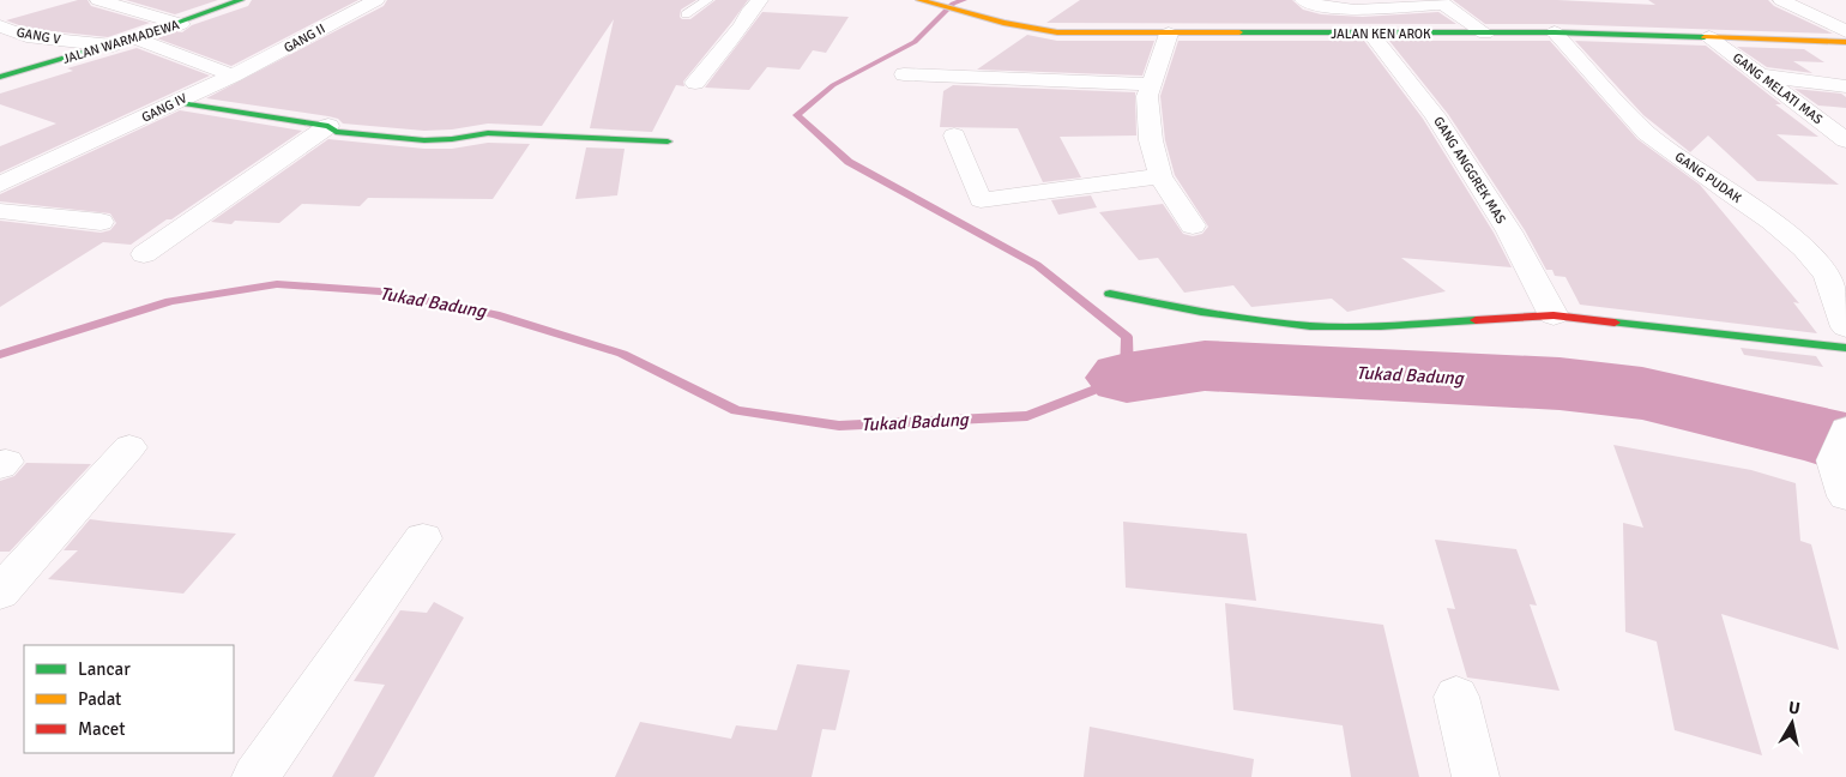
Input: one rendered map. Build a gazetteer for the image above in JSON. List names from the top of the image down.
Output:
{
  "streets": {
    "street": [
      "JALAN KEN AROK",
      "GANG V",
      "GANG II",
      "JALAN WARMADEWA",
      "GANG MELATI MAS",
      "GANG IV",
      "GANG ANGGREK MAS",
      "GANG PUDAK"
    ]
  },
  "crossings": [
    ["JALAN KEN AROK", "GANG MELATI MAS"],
    ["JALAN KEN AROK", "GANG ANGGREK MAS"],
    ["JALAN KEN AROK", "GANG PUDAK"],
    ["GANG V", "JALAN WARMADEWA"],
    ["GANG II", "GANG IV"]
  ],
  "water": ["Tukad Badung"],
  "legend": ["Lancar", "Padat", "Macet"],
  "north": "top"
}
